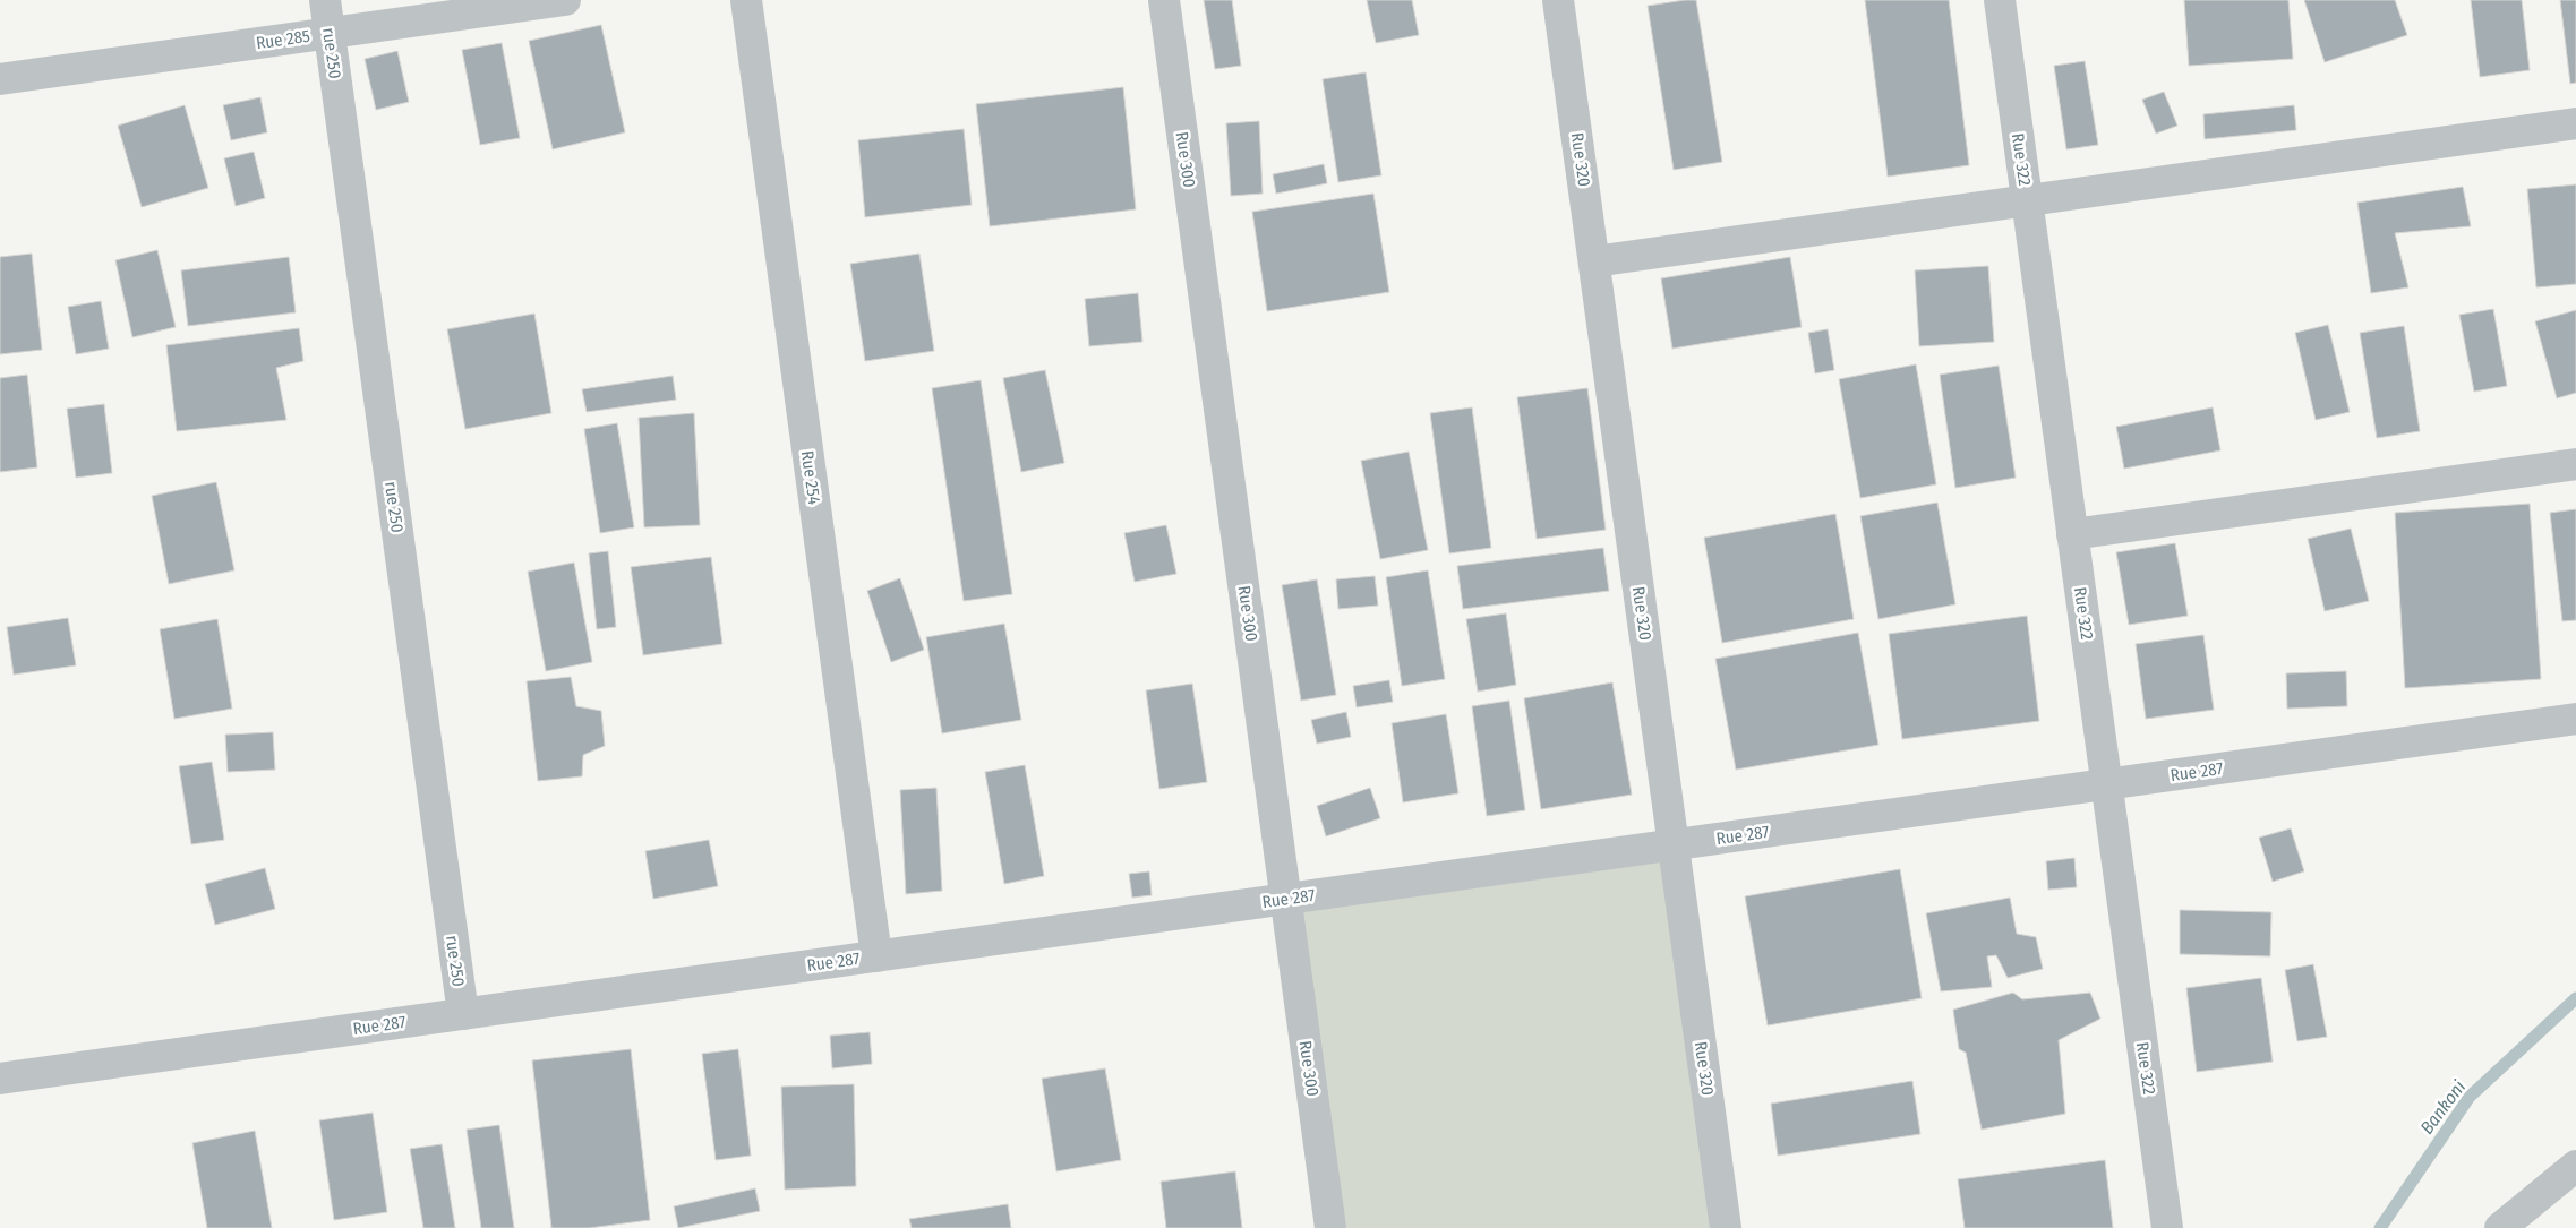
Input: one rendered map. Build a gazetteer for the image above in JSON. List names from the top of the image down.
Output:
{
  "streets": {
    "street": [
      "Rue 285",
      "rue 250",
      "Rue 300",
      "Rue 320",
      "Rue 322",
      "Rue 254",
      "Rue 287"
    ]
  },
  "crossings": [
    ["Rue 285", "rue 250"],
    ["rue 250", "Rue 287"],
    ["Rue 300", "Rue 287"],
    ["Rue 320", "Rue 287"],
    ["Rue 322", "Rue 287"],
    ["Rue 254", "Rue 287"]
  ],
  "water": ["Bankoni"]
}
